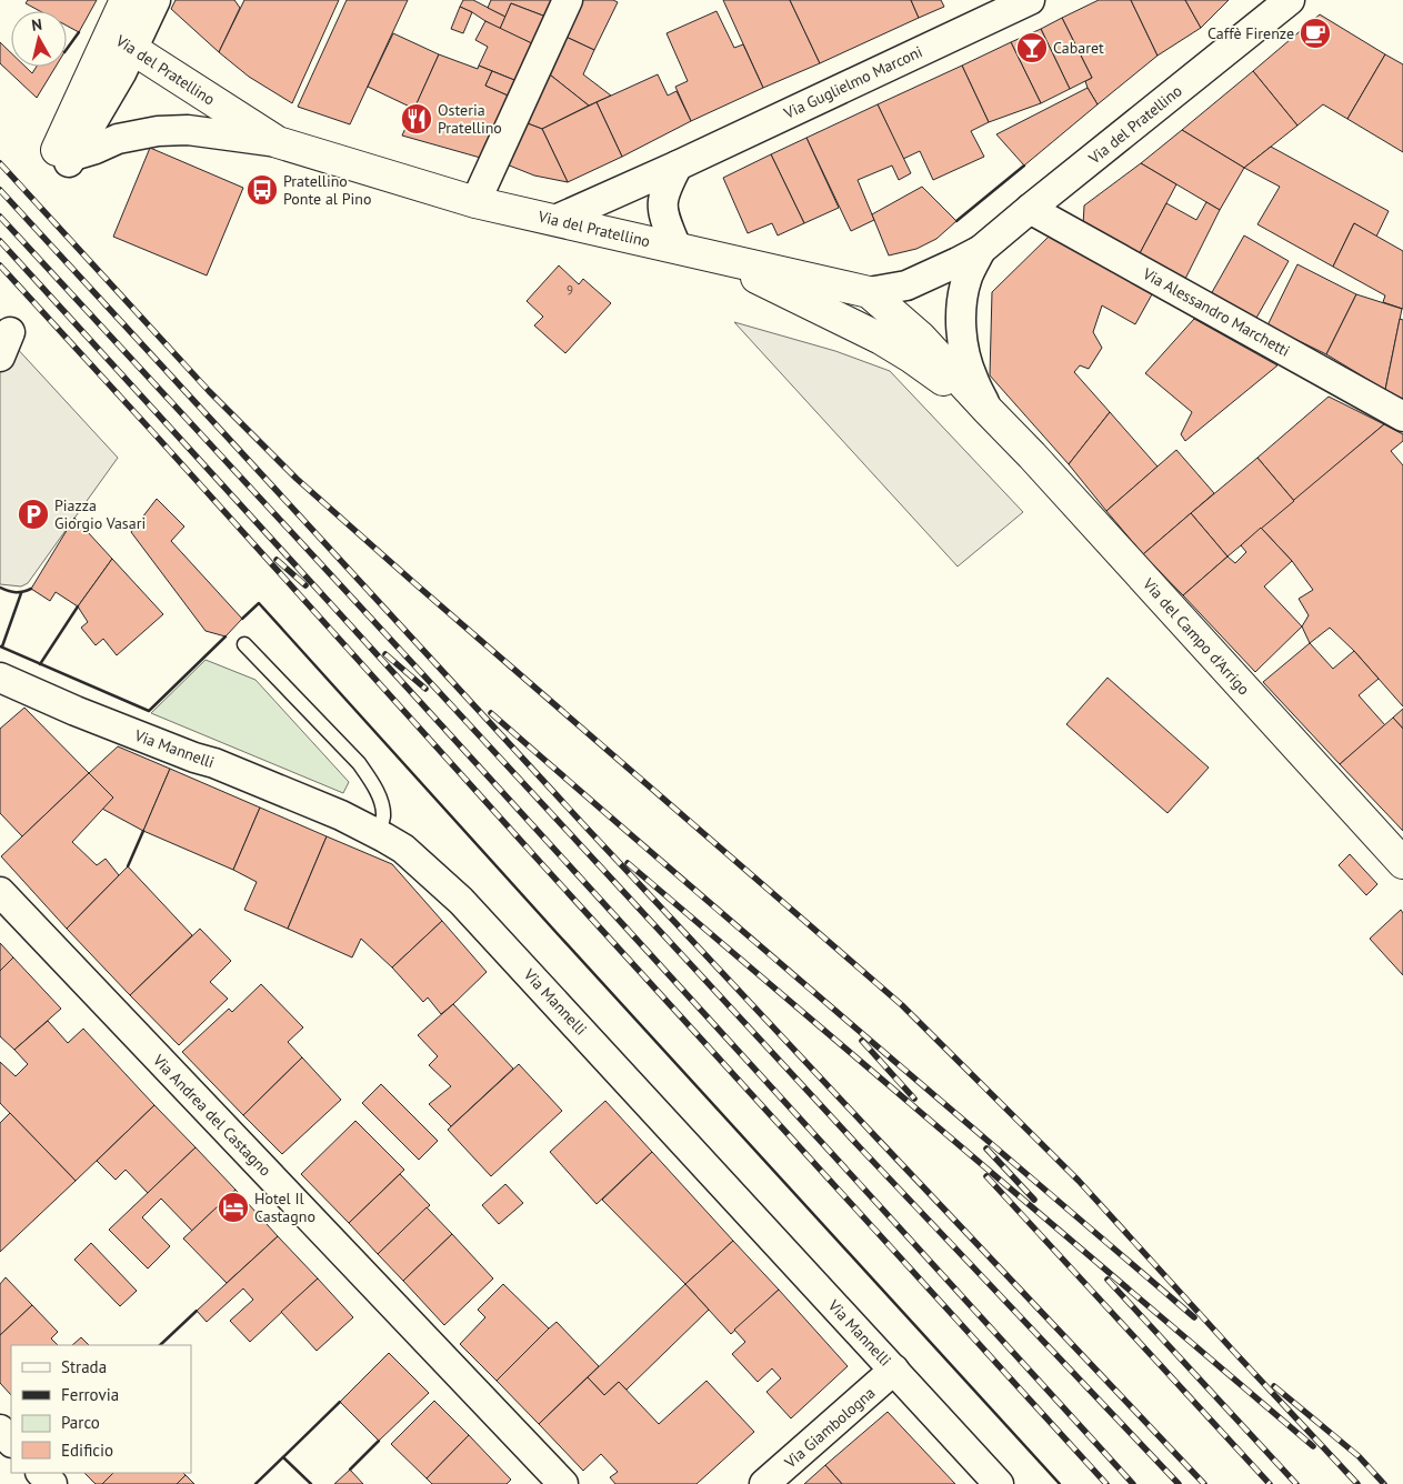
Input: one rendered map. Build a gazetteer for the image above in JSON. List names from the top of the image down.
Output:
{
  "streets": {
    "street": [
      "Via del Pratellino",
      "Via Guglielmo Marconi",
      "Via Alessandro Marchetti",
      "Via del Campo d'Arrigo",
      "Via Mannelli",
      "Via Andrea del Castagno",
      "Via Giambologna"
    ]
  },
  "crossings": [
    ["Via del Pratellino", "Via Guglielmo Marconi"],
    ["Via del Pratellino", "Via Alessandro Marchetti"],
    ["Via del Pratellino", "Via del Campo d'Arrigo"],
    ["Via Mannelli", "Via Giambologna"]
  ],
  "places": {
    "cafe": ["Caffè Firenze"],
    "bar": ["Cabaret"],
    "restaurant": ["Osteria Pratellino"],
    "bus stop": ["Pratellino Ponte al Pino"],
    "parking": ["Piazza Giorgio Vasari"],
    "hotel": ["Hotel Il Castagno"]
  },
  "house_numbers": ["9"],
  "legend": [
    "Strada",
    "Ferrovia",
    "Parco",
    "Edificio"
  ],
  "north": "top"
}
